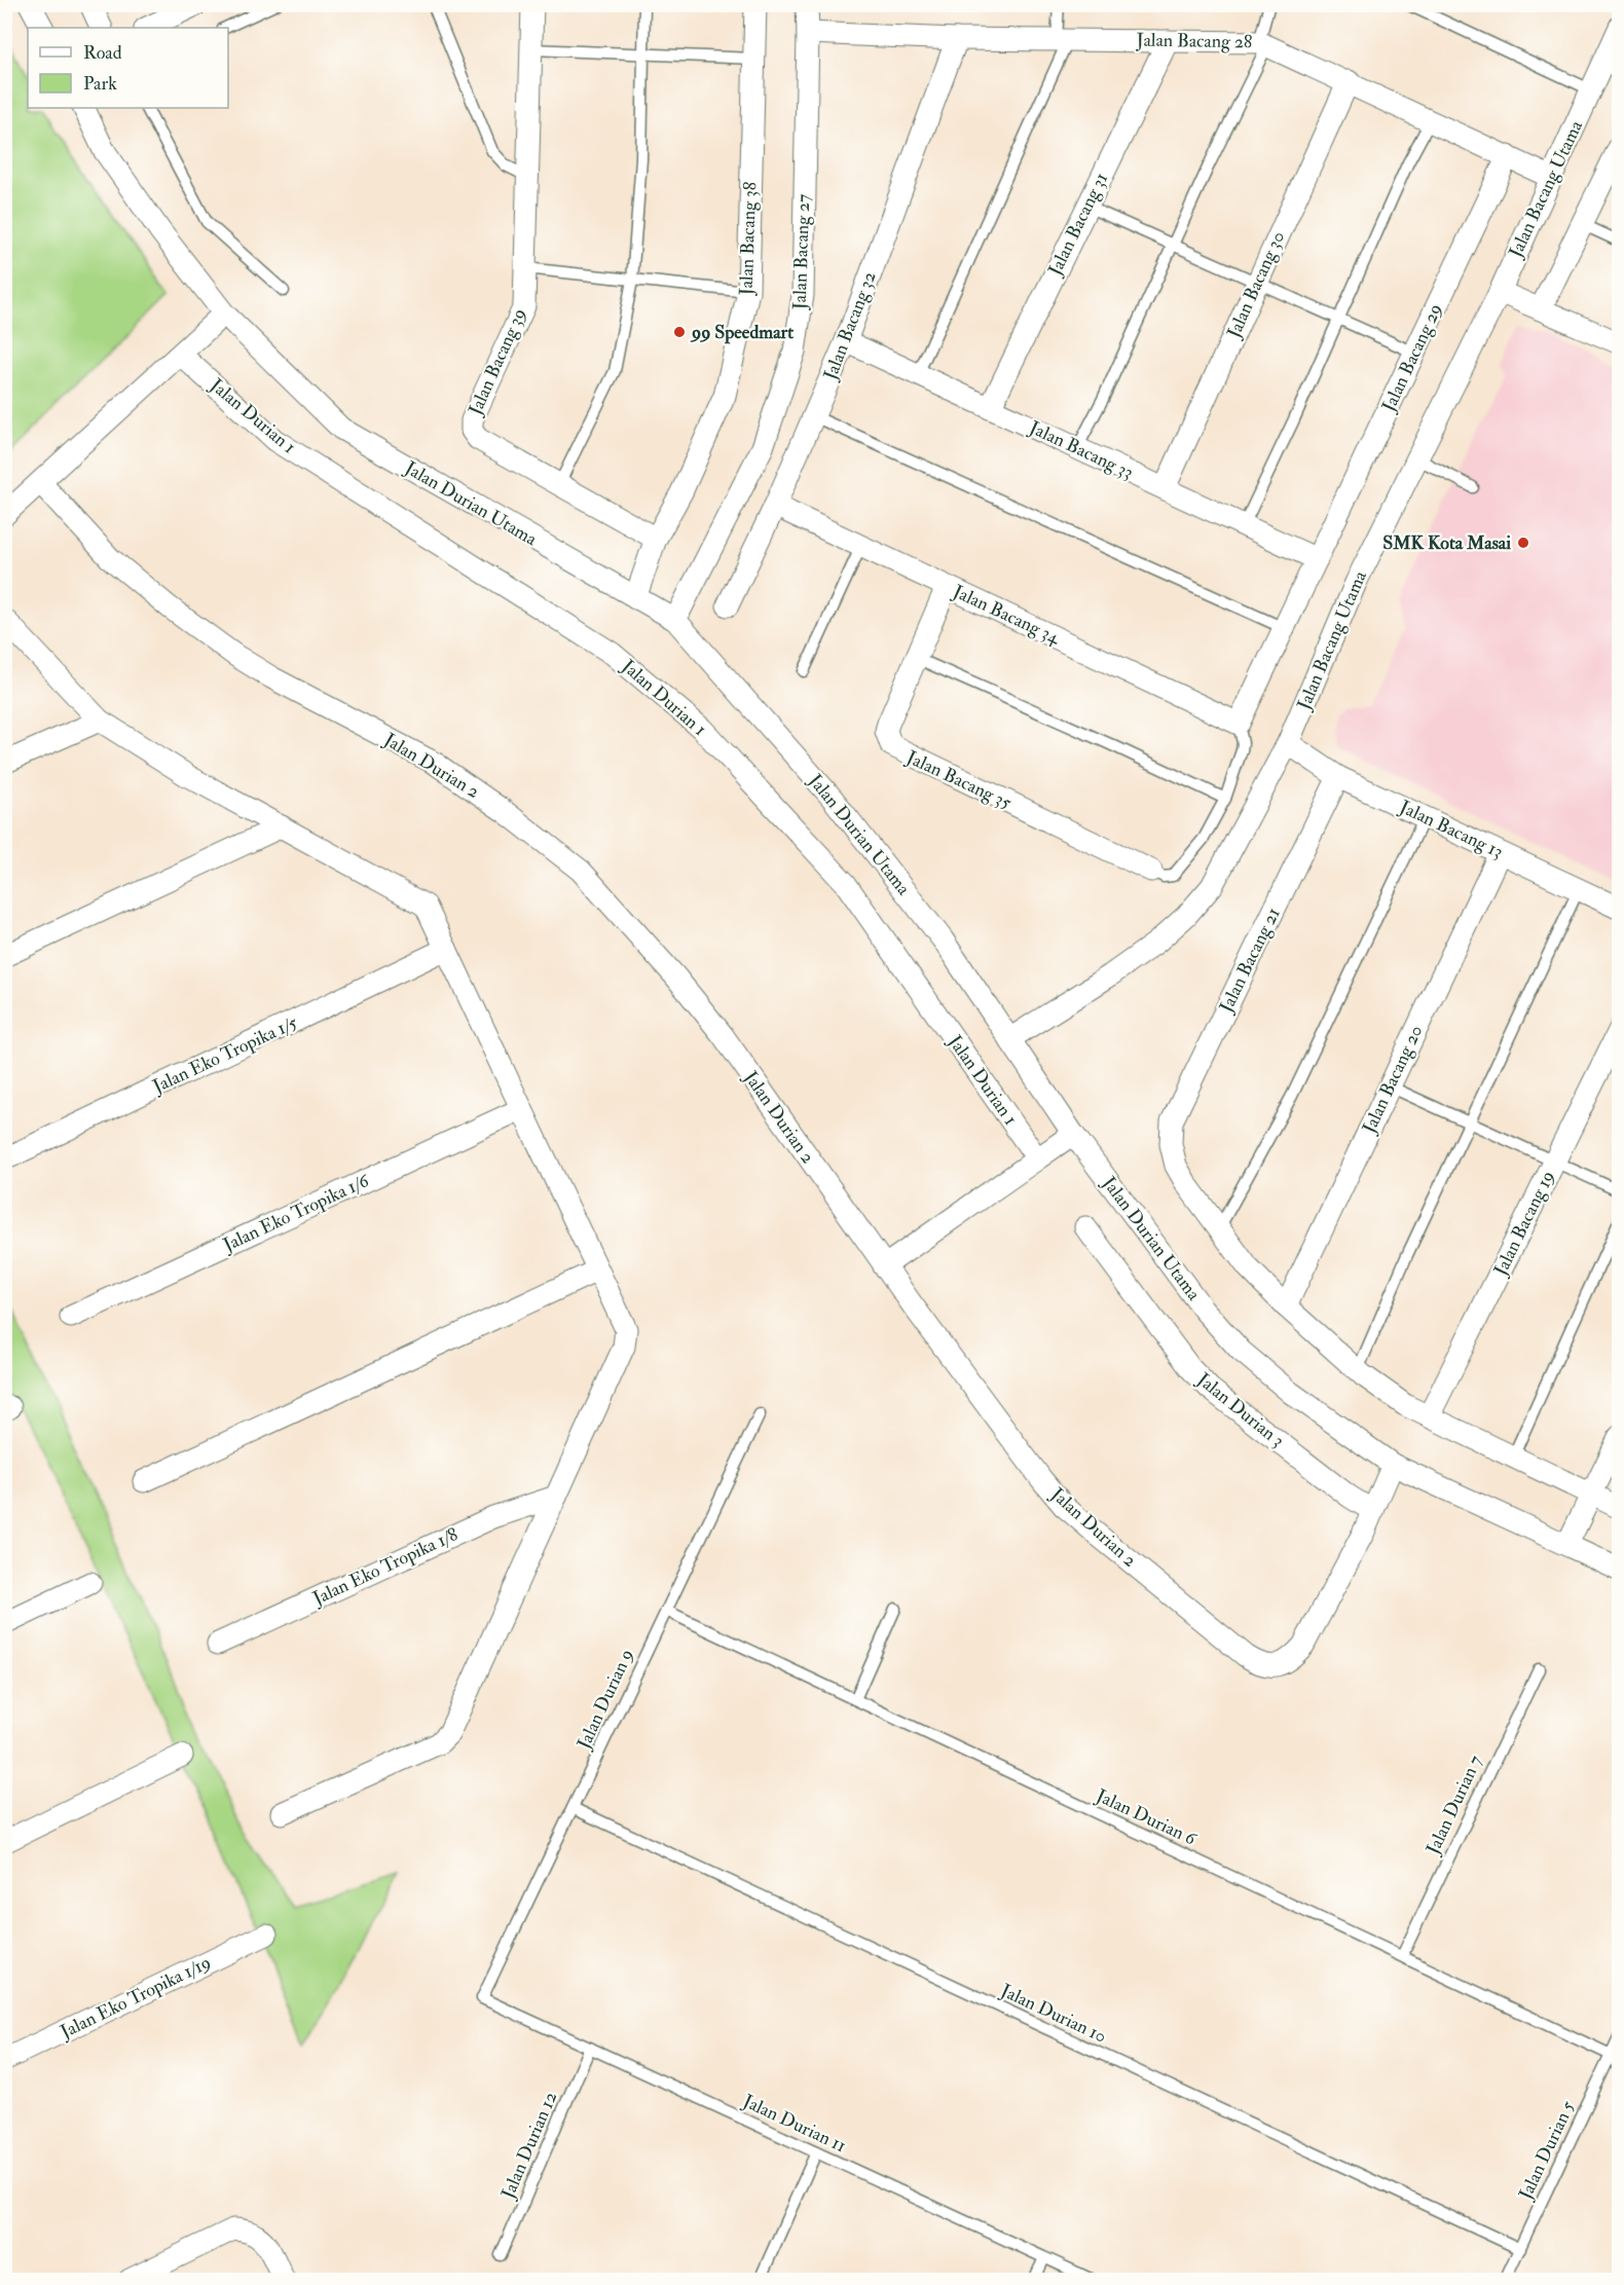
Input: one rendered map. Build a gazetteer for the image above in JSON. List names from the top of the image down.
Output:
{
  "streets": {
    "street": [
      "Jalan Bacang 28",
      "Jalan Bacang Utama",
      "Jalan Bacang 31",
      "Jalan Bacang 38",
      "Jalan Bacang 27",
      "Jalan Bacang 30",
      "Jalan Bacang 32",
      "Jalan Bacang 29",
      "Jalan Bacang 39",
      "Jalan Durian 1",
      "Jalan Bacang 33",
      "Jalan Durian Utama",
      "Jalan Bacang 34",
      "Jalan Durian 2",
      "Jalan Bacang 35",
      "Jalan Bacang 13",
      "Jalan Bacang 21",
      "Jalan Eko Tropika 1/5",
      "Jalan Bacang 20",
      "Jalan Eko Tropika 1/6",
      "Jalan Bacang 19",
      "Jalan Durian 3",
      "Jalan Eko Tropika 1/8",
      "Jalan Eko Tropika 1/19"
    ],
    "lane": [
      "Jalan Durian 9",
      "Jalan Durian 7",
      "Jalan Durian 6",
      "Jalan Durian 10",
      "Jalan Durian 11",
      "Jalan Durian 12",
      "Jalan Durian 5"
    ]
  },
  "crossings": [
    ["Jalan Bacang 28", "Jalan Bacang Utama"],
    ["Jalan Bacang 28", "Jalan Bacang 31"],
    ["Jalan Bacang 28", "Jalan Bacang 27"],
    ["Jalan Bacang 28", "Jalan Bacang 30"],
    ["Jalan Bacang 28", "Jalan Bacang 32"],
    ["Jalan Bacang 28", "Jalan Bacang 29"],
    ["Jalan Bacang Utama", "Jalan Durian Utama"],
    ["Jalan Bacang Utama", "Jalan Bacang 13"],
    ["Jalan Bacang 31", "Jalan Bacang 33"],
    ["Jalan Bacang 38", "Jalan Bacang 39"],
    ["Jalan Bacang 38", "Jalan Durian Utama"],
    ["Jalan Bacang 27", "Jalan Durian Utama"],
    ["Jalan Bacang 30", "Jalan Bacang 33"],
    ["Jalan Bacang 32", "Jalan Bacang 33"],
    ["Jalan Bacang 32", "Jalan Bacang 34"],
    ["Jalan Bacang 29", "Jalan Bacang 33"],
    ["Jalan Bacang 29", "Jalan Bacang 34"],
    ["Jalan Durian Utama", "Jalan Durian 2"],
    ["Jalan Bacang 34", "Jalan Bacang 35"],
    ["Jalan Durian 2", "Jalan Durian 3"],
    ["Jalan Bacang 13", "Jalan Bacang 21"],
    ["Jalan Bacang 13", "Jalan Bacang 20"],
    ["Jalan Durian 9", "Jalan Durian 6"],
    ["Jalan Durian 9", "Jalan Durian 10"],
    ["Jalan Durian 9", "Jalan Durian 11"],
    ["Jalan Durian 7", "Jalan Durian 6"],
    ["Jalan Durian 6", "Jalan Durian 5"],
    ["Jalan Durian 10", "Jalan Durian 5"],
    ["Jalan Durian 11", "Jalan Durian 12"]
  ],
  "places": ["99 Speedmart", "SMK Kota Masai"],
  "legend": ["Road", "Park"]
}
